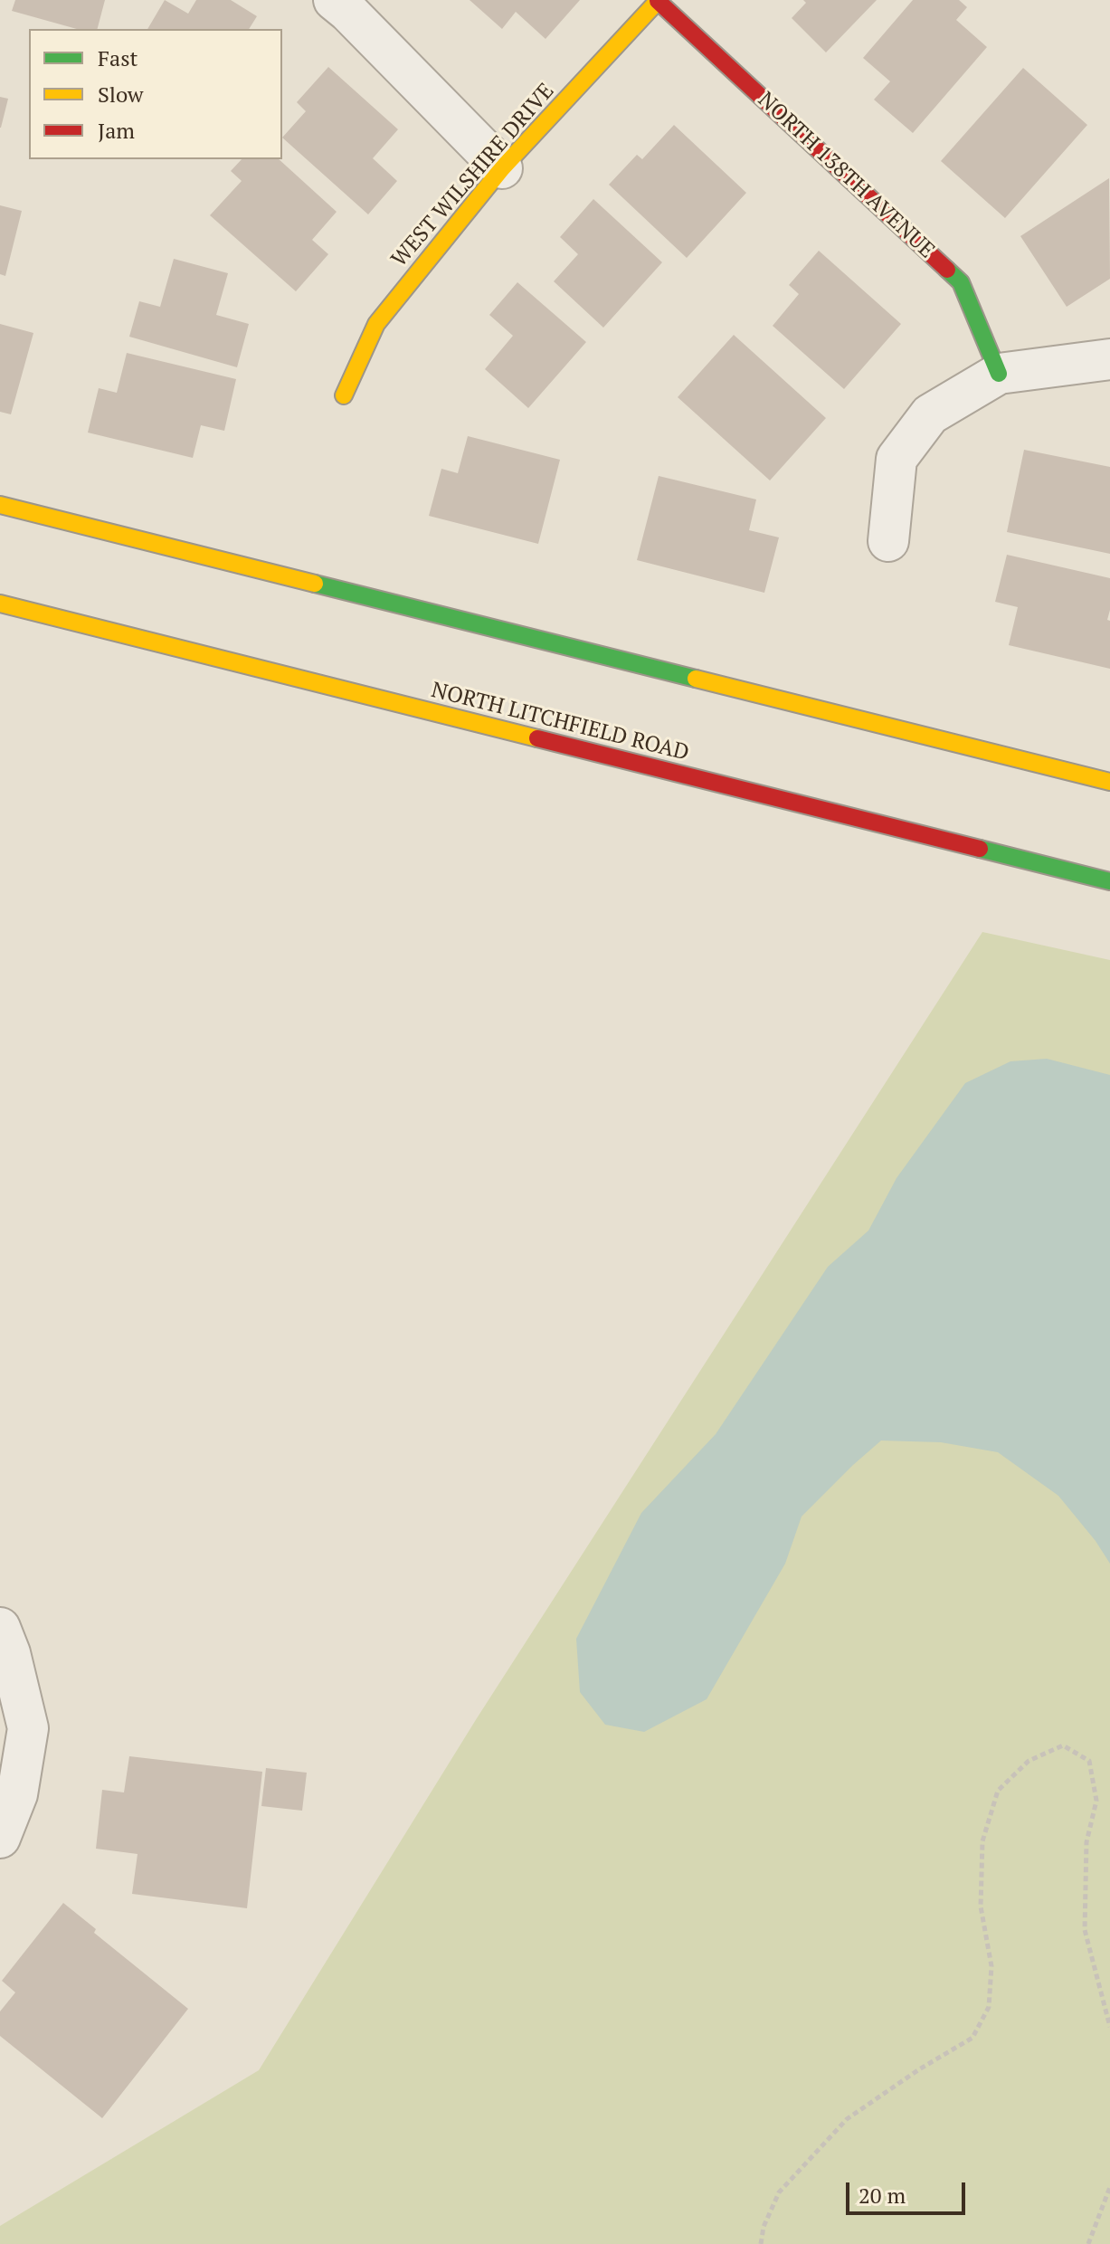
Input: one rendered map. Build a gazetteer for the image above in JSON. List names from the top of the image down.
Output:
{
  "streets": {
    "main road": ["WEST WILSHIRE DRIVE", "NORTH 138TH AVENUE", "NORTH LITCHFIELD ROAD"]
  },
  "crossings": [
    ["WEST WILSHIRE DRIVE", "NORTH 138TH AVENUE"]
  ],
  "legend": ["Fast", "Slow", "Jam"],
  "scale_bar": "20 m"
}
